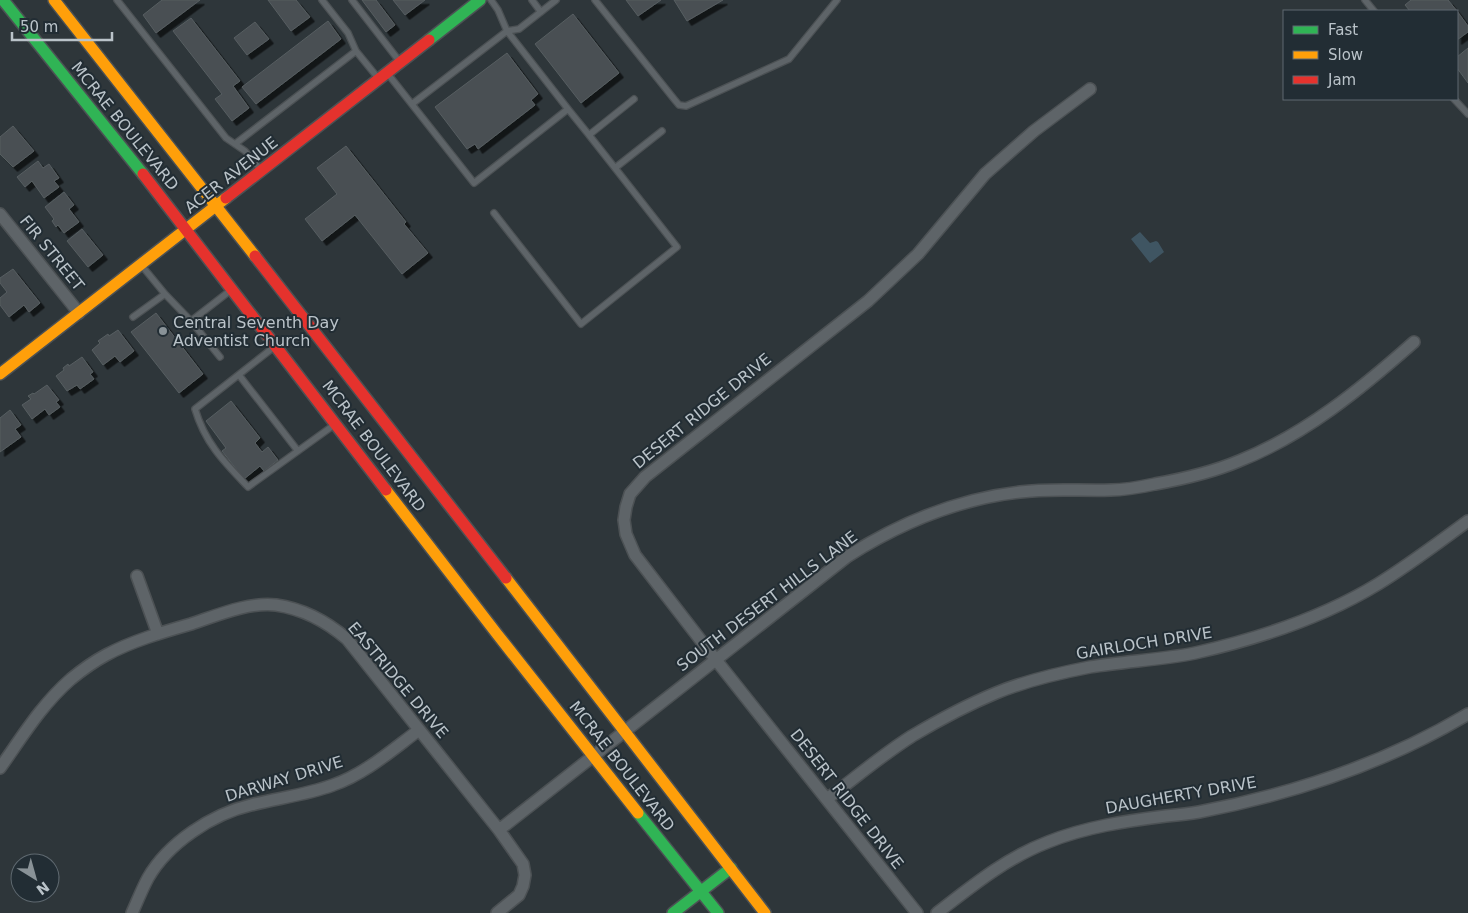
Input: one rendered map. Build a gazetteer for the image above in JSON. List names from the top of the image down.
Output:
{
  "streets": {
    "main road": ["MCRAE BOULEVARD", "ACER AVENUE"],
    "street": [
      "FIR STREET",
      "DESERT RIDGE DRIVE",
      "SOUTH DESERT HILLS LANE",
      "GAIRLOCH DRIVE",
      "EASTRIDGE DRIVE",
      "DARWAY DRIVE",
      "DAUGHERTY DRIVE"
    ]
  },
  "crossings": [
    ["MCRAE BOULEVARD", "ACER AVENUE"],
    ["MCRAE BOULEVARD", "SOUTH DESERT HILLS LANE"],
    ["ACER AVENUE", "FIR STREET"],
    ["DESERT RIDGE DRIVE", "SOUTH DESERT HILLS LANE"],
    ["DESERT RIDGE DRIVE", "GAIRLOCH DRIVE"],
    ["SOUTH DESERT HILLS LANE", "EASTRIDGE DRIVE"],
    ["EASTRIDGE DRIVE", "DARWAY DRIVE"]
  ],
  "places": ["Central Seventh Day Adventist Church"],
  "legend": ["Fast", "Slow", "Jam"],
  "scale_bar": "50 m",
  "north": "bottom right"
}
